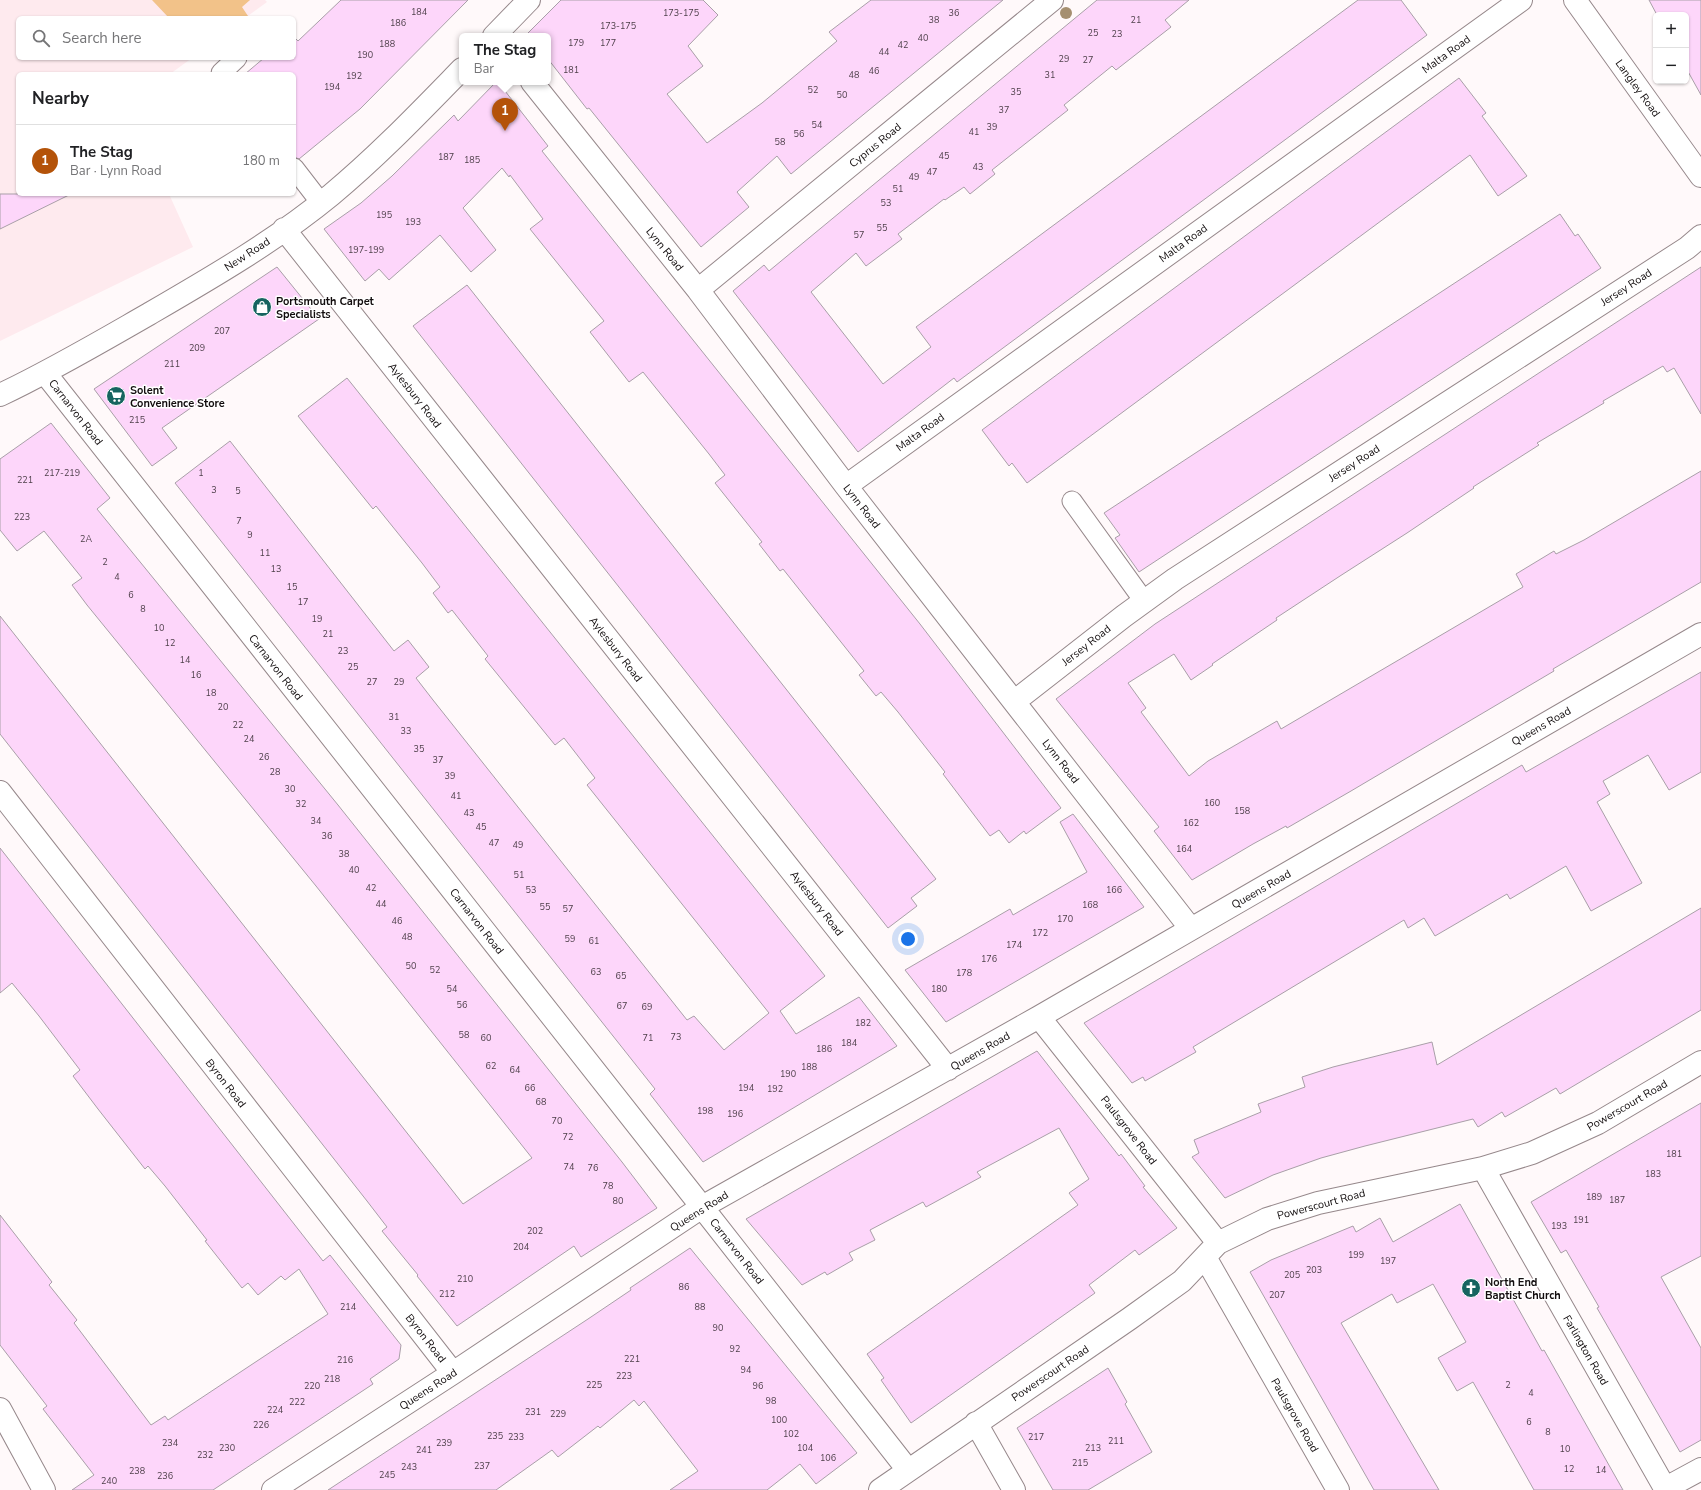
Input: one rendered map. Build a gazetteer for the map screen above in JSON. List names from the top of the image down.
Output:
{
  "streets": {
    "street": [
      "Malta Road",
      "Langley Road",
      "Cyprus Road",
      "Lynn Road",
      "New Road",
      "Jersey Road",
      "Aylesbury Road",
      "Carnarvon Road",
      "Queens Road",
      "Byron Road",
      "Powerscourt Road",
      "Paulsgrove Road",
      "Farlington Road"
    ]
  },
  "crossings": [
    ["Malta Road", "Lynn Road"],
    ["Cyprus Road", "Lynn Road"],
    ["Lynn Road", "Jersey Road"],
    ["Lynn Road", "Queens Road"],
    ["New Road", "Aylesbury Road"],
    ["New Road", "Carnarvon Road"],
    ["Aylesbury Road", "Queens Road"],
    ["Carnarvon Road", "Queens Road"],
    ["Carnarvon Road", "Powerscourt Road"],
    ["Queens Road", "Byron Road"],
    ["Queens Road", "Paulsgrove Road"],
    ["Powerscourt Road", "Paulsgrove Road"],
    ["Powerscourt Road", "Farlington Road"]
  ],
  "places": {
    "shop": ["Portsmouth Carpet Specialists"],
    "supermarket": ["Solent Convenience Store"],
    "church": ["North End Baptist Church"]
  },
  "house_numbers": [
    "184",
    "173-175",
    "36",
    "38",
    "21",
    "186",
    "173-175",
    "25",
    "23",
    "40",
    "179",
    "177",
    "188",
    "42",
    "44",
    "190",
    "29",
    "27",
    "181",
    "46",
    "48",
    "31",
    "192",
    "194",
    "52",
    "35",
    "50",
    "37",
    "54",
    "39",
    "41",
    "56",
    "58",
    "45",
    "187",
    "185",
    "43",
    "47",
    "49",
    "51",
    "53",
    "195",
    "193",
    "55",
    "57",
    "197-199",
    "207",
    "209",
    "211",
    "215",
    "217-219",
    "1",
    "221",
    "3",
    "5",
    "223",
    "7",
    "9",
    "2A",
    "11",
    "2",
    "13",
    "4",
    "15",
    "6",
    "17",
    "8",
    "19",
    "10",
    "21",
    "12",
    "23",
    "14",
    "25",
    "16",
    "27",
    "29",
    "18",
    "20",
    "31",
    "22",
    "33",
    "24",
    "35",
    "26",
    "37",
    "28",
    "39",
    "30",
    "41",
    "160",
    "32",
    "158",
    "43",
    "34",
    "162",
    "45",
    "36",
    "47",
    "49",
    "164",
    "38",
    "40",
    "51",
    "42",
    "53",
    "166",
    "44",
    "168",
    "55",
    "57",
    "170",
    "46",
    "172",
    "48",
    "59",
    "61",
    "174",
    "176",
    "50",
    "52",
    "63",
    "178",
    "65",
    "54",
    "180",
    "56",
    "67",
    "69",
    "182",
    "58",
    "73",
    "60",
    "71",
    "184",
    "186",
    "62",
    "188",
    "64",
    "190",
    "66",
    "194",
    "192",
    "68",
    "198",
    "196",
    "70",
    "72",
    "181",
    "74",
    "76",
    "183",
    "78",
    "189",
    "187",
    "80",
    "191",
    "193",
    "202",
    "204",
    "199",
    "197",
    "203",
    "205",
    "210",
    "86",
    "212",
    "207",
    "214",
    "88",
    "90",
    "92",
    "221",
    "216",
    "94",
    "223",
    "218",
    "225",
    "2",
    "220",
    "96",
    "4",
    "98",
    "222",
    "224",
    "231",
    "229",
    "100",
    "6",
    "226",
    "8",
    "102",
    "235",
    "233",
    "217",
    "211",
    "234",
    "239",
    "230",
    "104",
    "213",
    "10",
    "241",
    "232",
    "106",
    "215",
    "237",
    "243",
    "12",
    "14",
    "238",
    "245",
    "236",
    "240"
  ],
  "page": {
    "map_buttons": ["+", "−"],
    "search": "Search here",
    "popup": ["The Stag", "Bar"],
    "heading": "Nearby",
    "pins": "1",
    "list": [
      {
        "mark": "1",
        "name": "The Stag",
        "note": "Bar · Lynn Road",
        "value": "180 m"
      }
    ]
  }
}
